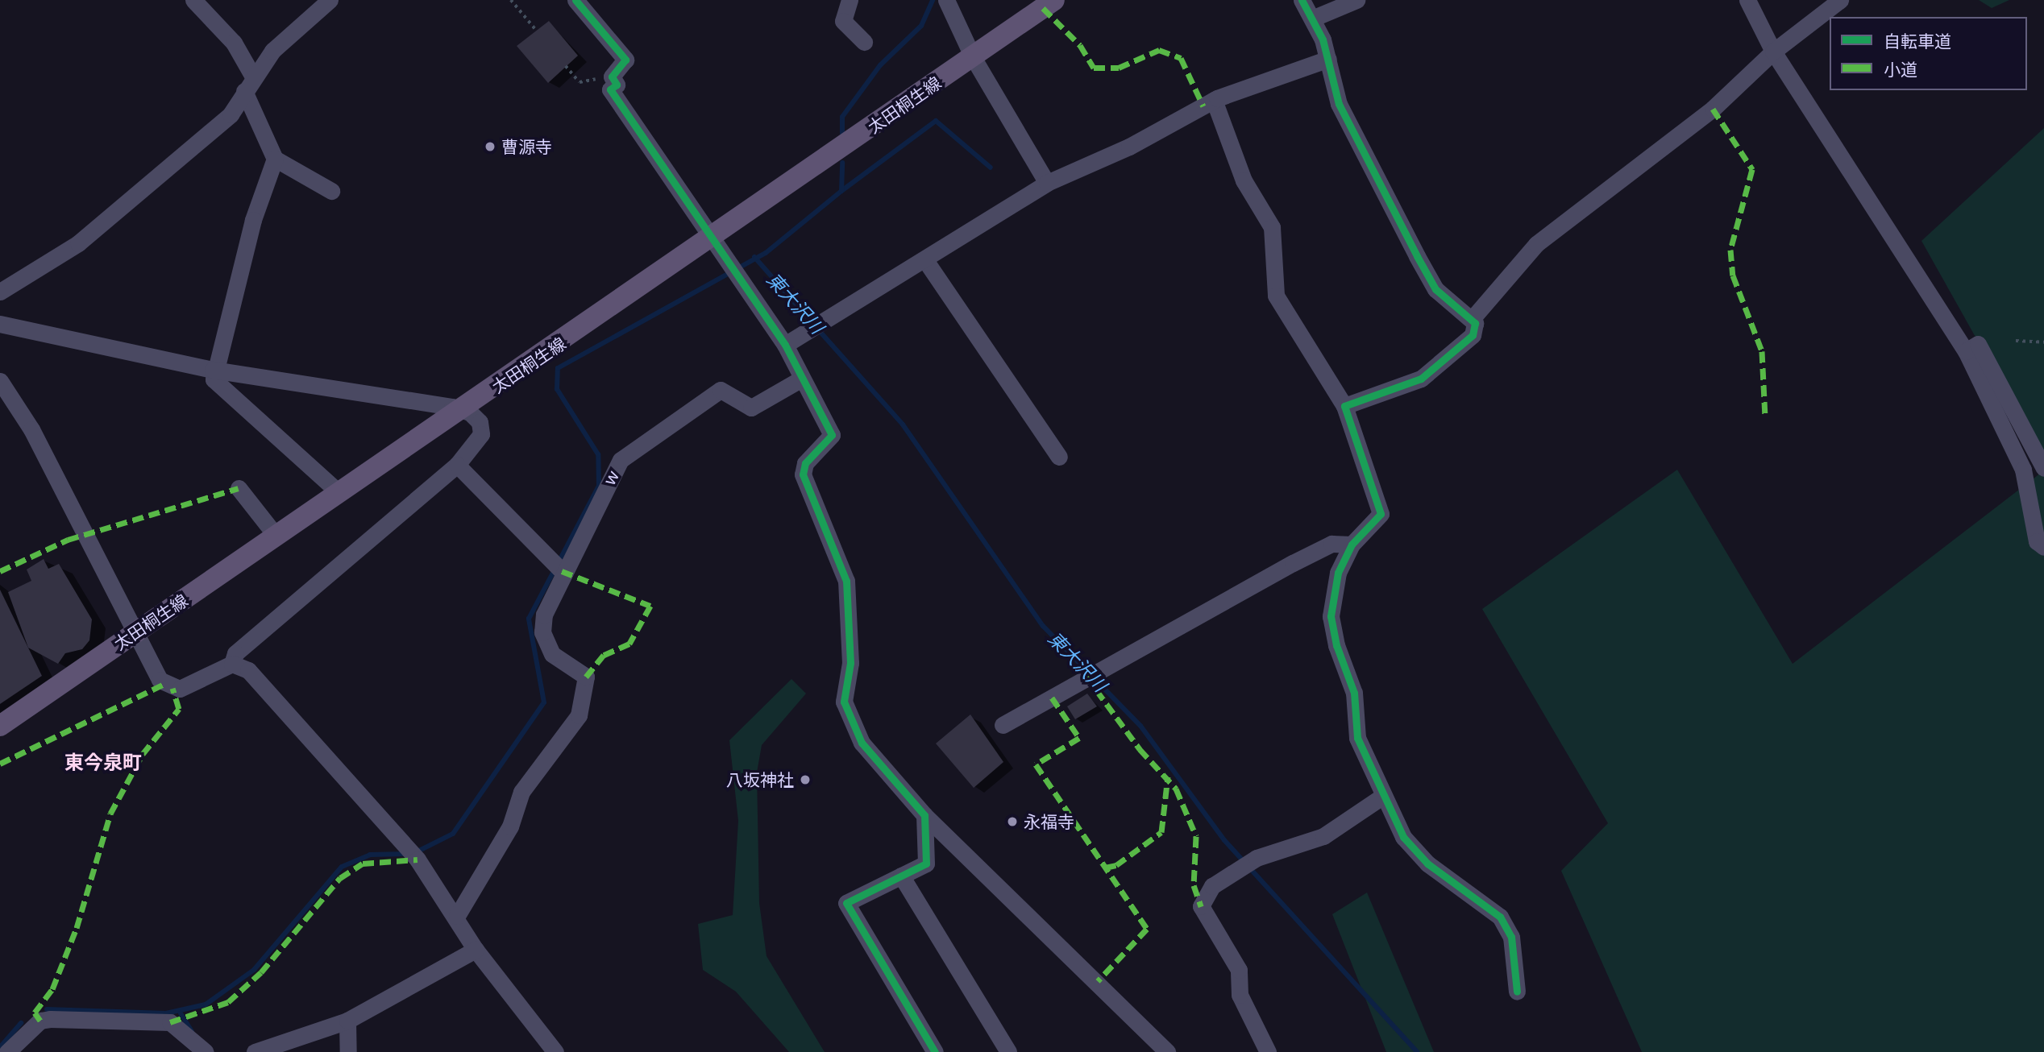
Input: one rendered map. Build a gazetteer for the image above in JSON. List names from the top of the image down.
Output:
{
  "streets": {
    "main road": ["太田桐生線"],
    "street": ["w"]
  },
  "districts": ["東今泉町"],
  "water": ["東大沢川"],
  "places": ["曹源寺", "八坂神社", "永福寺"],
  "legend": ["自転車道", "小道"]
}
